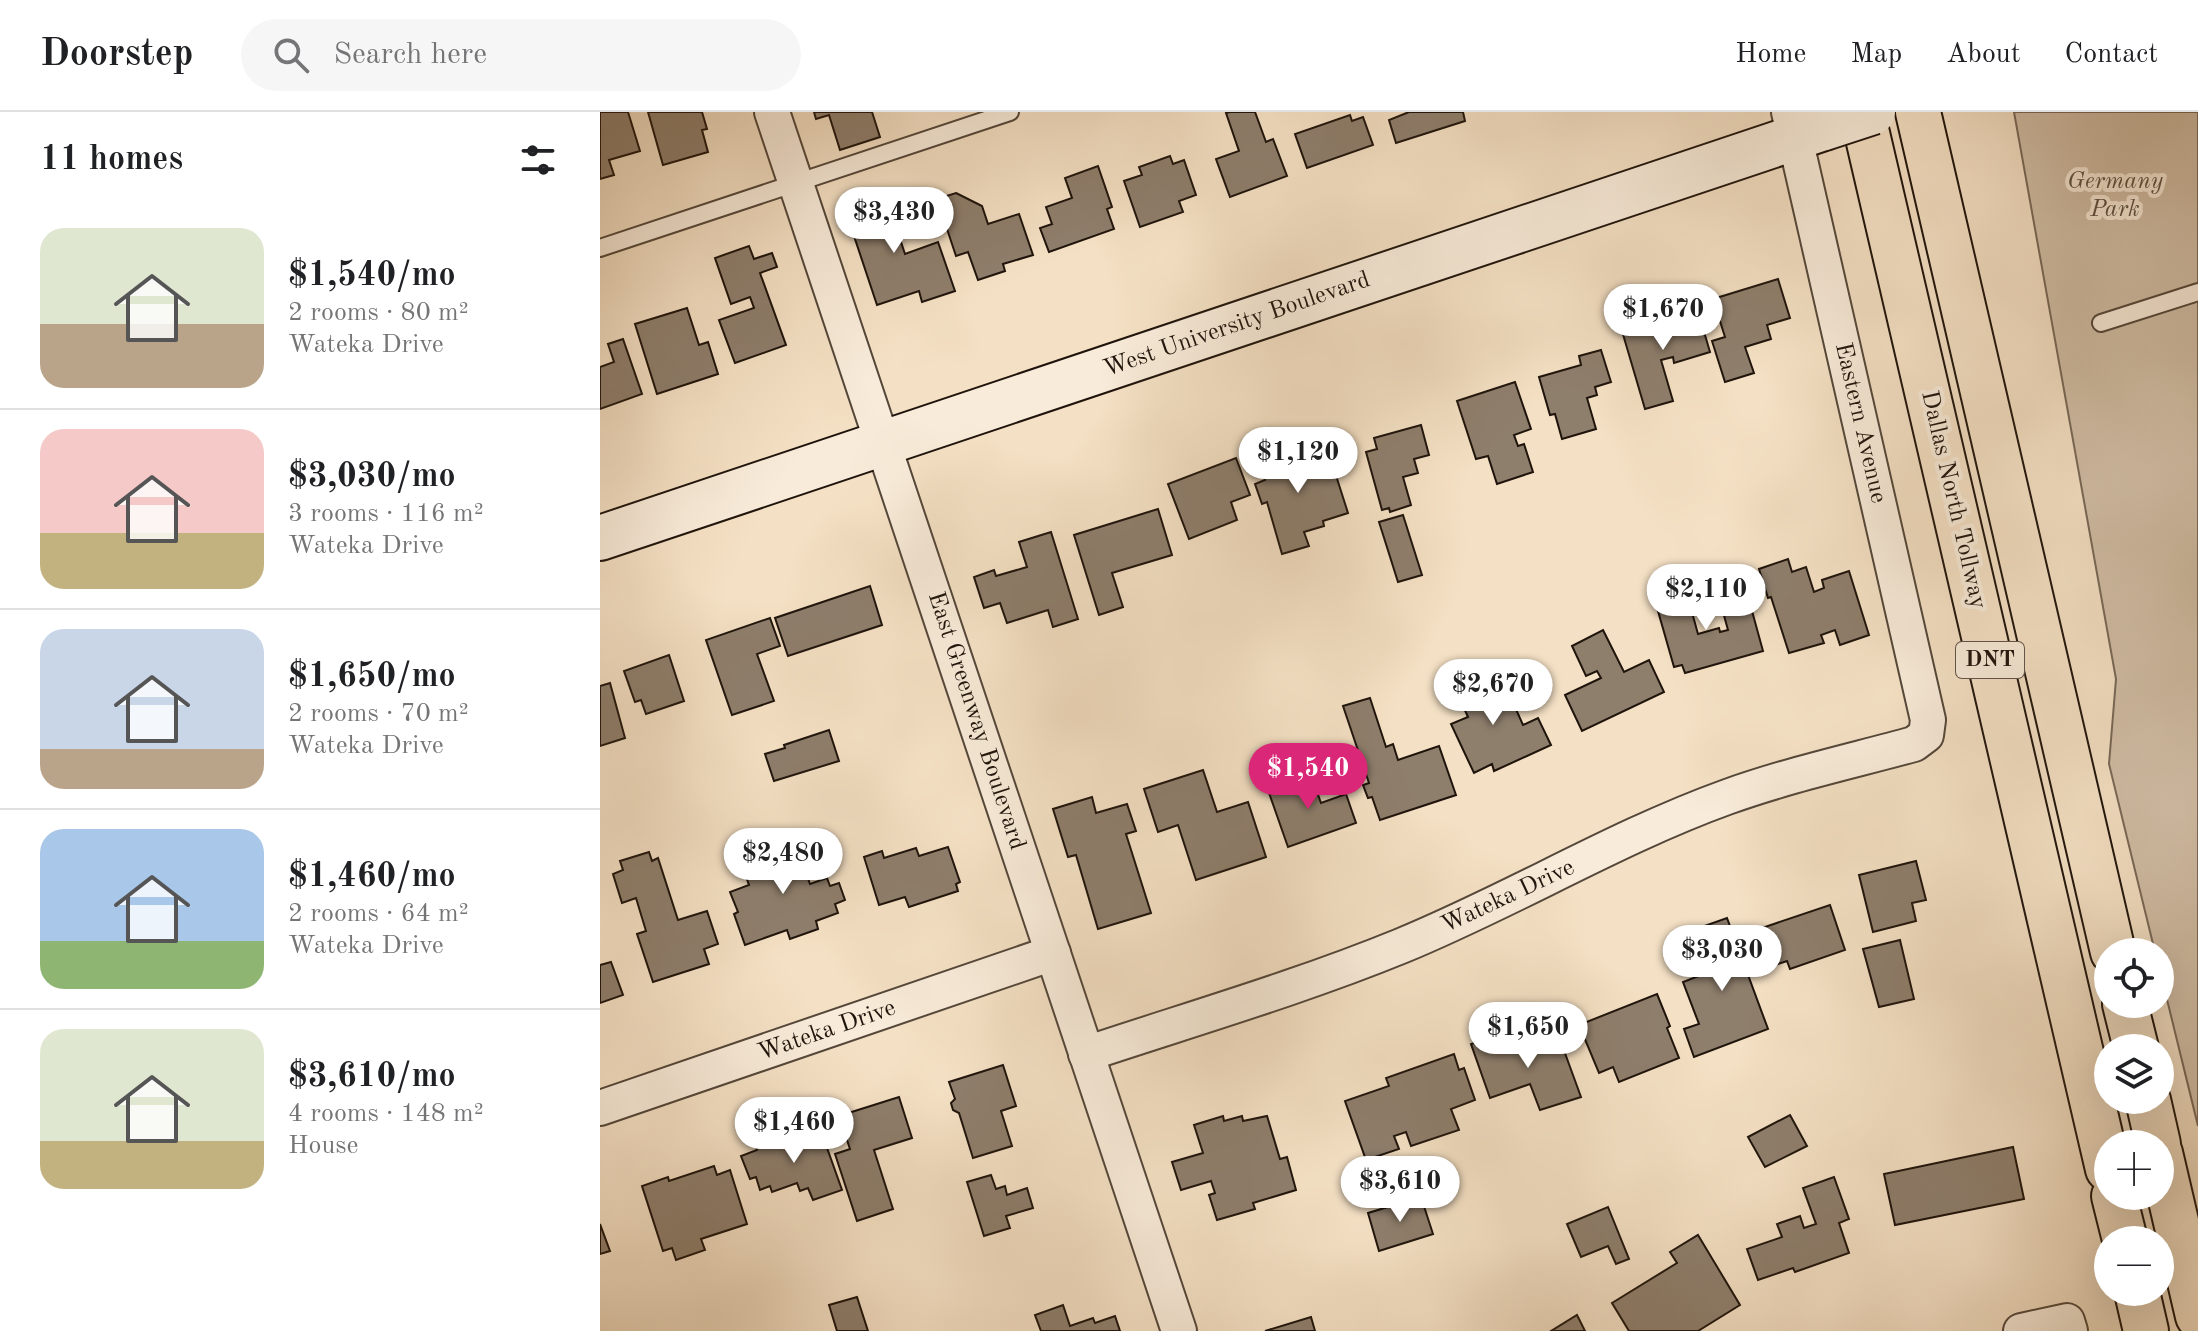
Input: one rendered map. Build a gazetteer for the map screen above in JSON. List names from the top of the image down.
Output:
{
  "streets": {
    "highway": ["Dallas North Tollway", "DNT"],
    "street": [
      "West University Boulevard",
      "Eastern Avenue",
      "East Greenway Boulevard",
      "Wateka Drive"
    ]
  },
  "crossings": [
    ["West University Boulevard", "Eastern Avenue"],
    ["West University Boulevard", "Dallas North Tollway"],
    ["West University Boulevard", "East Greenway Boulevard"],
    ["Eastern Avenue", "Dallas North Tollway"],
    ["Eastern Avenue", "Wateka Drive"],
    ["East Greenway Boulevard", "Wateka Drive"]
  ],
  "parks": ["Germany Park"],
  "page": {
    "header": "Doorstep",
    "search": "Search here",
    "nav": [
      "Home",
      "Map",
      "About",
      "Contact"
    ],
    "heading": "11 homes",
    "price": [
      "$3,430",
      "$1,670",
      "$1,120",
      "$2,110",
      "$2,670",
      "$1,540",
      "$2,480",
      "$3,030",
      "$1,650",
      "$1,460",
      "$3,610"
    ],
    "list": [
      {
        "name": "$1,540/mo",
        "note": "2 rooms · 80 m² · Wateka Drive"
      },
      {
        "name": "$3,030/mo",
        "note": "3 rooms · 116 m² · Wateka Drive"
      },
      {
        "name": "$1,650/mo",
        "note": "2 rooms · 70 m² · Wateka Drive"
      },
      {
        "name": "$1,460/mo",
        "note": "2 rooms · 64 m² · Wateka Drive"
      },
      {
        "name": "$3,610/mo",
        "note": "4 rooms · 148 m² · House"
      }
    ],
    "map_buttons": ["+", "−"]
  }
}
